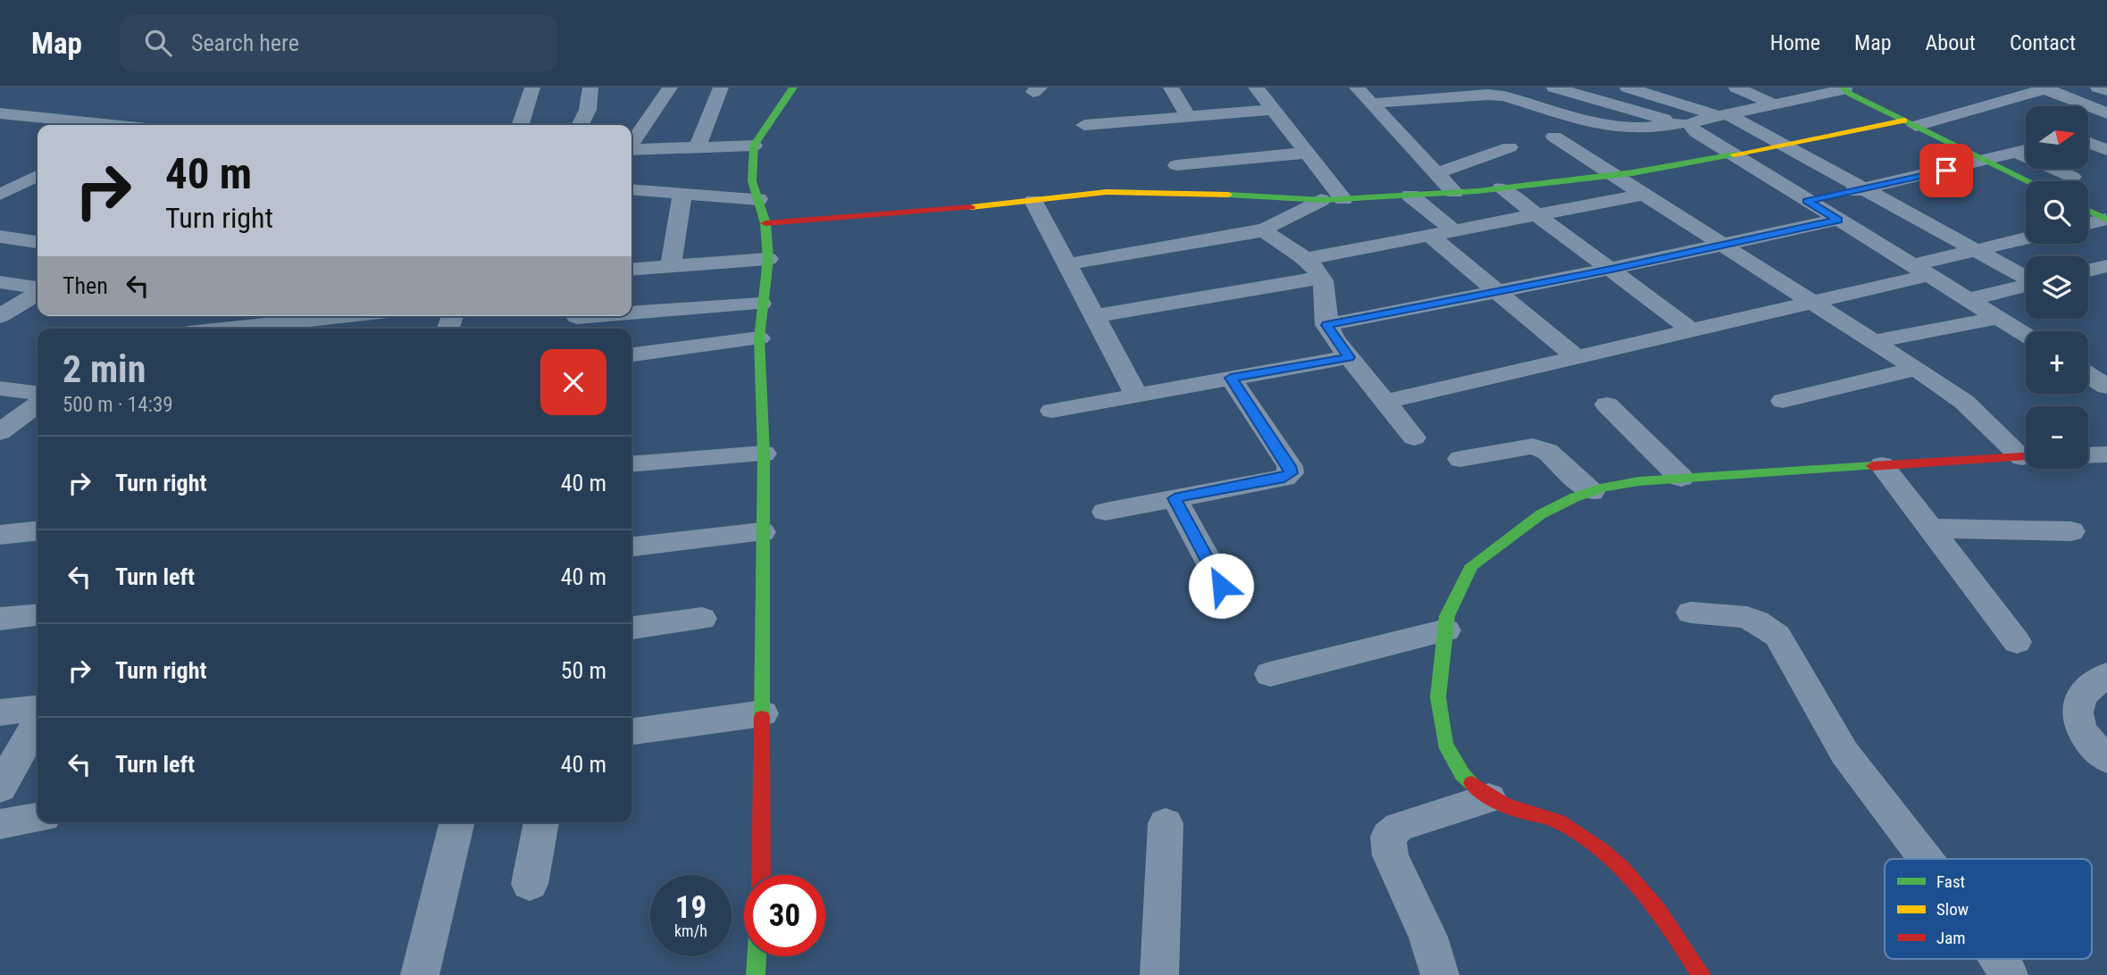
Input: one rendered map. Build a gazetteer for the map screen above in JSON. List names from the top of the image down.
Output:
{
  "legend": ["Fast", "Slow", "Jam"],
  "north": "right",
  "page": {
    "header": "Map",
    "search": "Search here",
    "nav": [
      "Home",
      "Map",
      "About",
      "Contact"
    ],
    "map_buttons": ["+", "−"],
    "turn": ["40 m", "Turn right"],
    "then": "Then",
    "heading": ["2 min", "500 m · 14:39"],
    "list": [
      {
        "name": "Turn right",
        "value": "40 m"
      },
      {
        "name": "Turn left",
        "value": "40 m"
      },
      {
        "name": "Turn right",
        "value": "50 m"
      },
      {
        "name": "Turn left",
        "value": "40 m"
      }
    ],
    "speed": "19 km/h",
    "limit": "30"
  }
}
